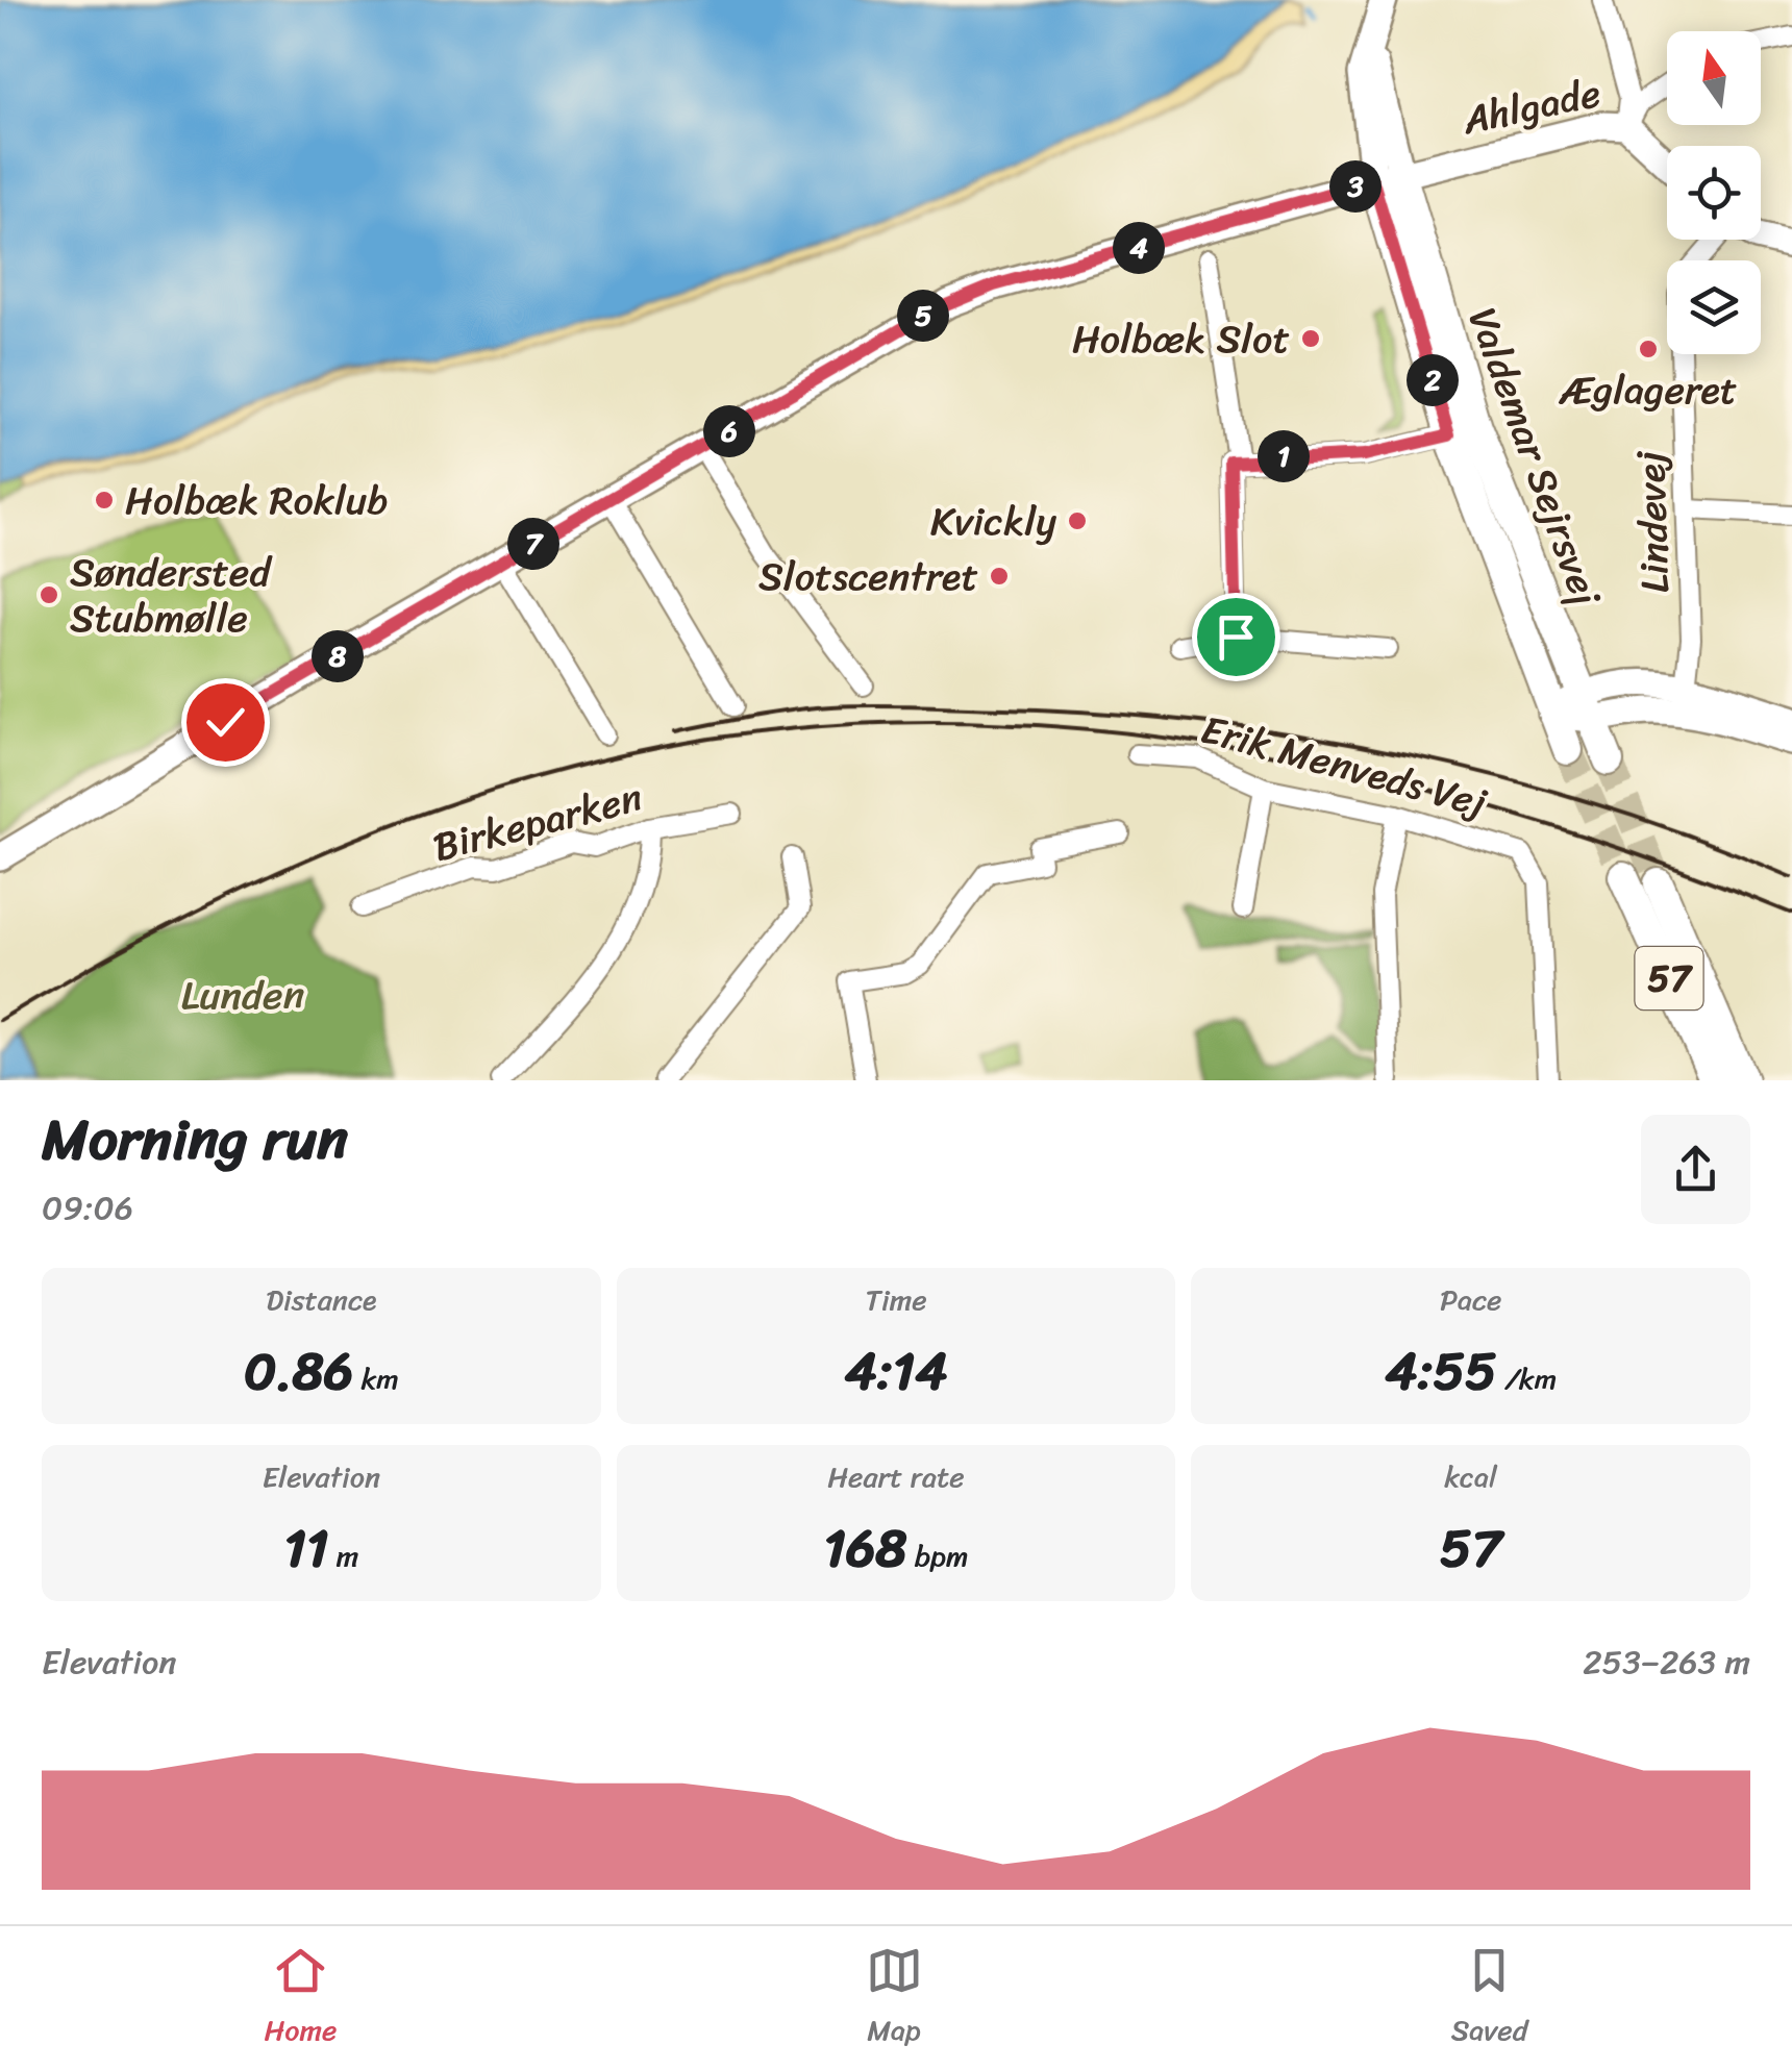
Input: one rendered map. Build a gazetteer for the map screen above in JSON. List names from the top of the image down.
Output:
{
  "streets": {
    "main road": ["Valdemar Sejrsvej", "57"],
    "street": [
      "Ahlgade",
      "Lindevej",
      "Erik Menveds Vej",
      "Birkeparken"
    ]
  },
  "crossings": [
    ["Ahlgade", "Valdemar Sejrsvej"]
  ],
  "parks": ["Lunden"],
  "places": [
    "Holbæk Slot",
    "Æglageret",
    "Holbæk Roklub",
    "Kvickly",
    "Slotscentret",
    "Søndersted Stubmølle"
  ],
  "north": "top",
  "page": {
    "pins": [
      "3",
      "4",
      "5",
      "2",
      "6",
      "1",
      "7",
      "8"
    ],
    "heading": ["Morning run", "09:06"],
    "stats": [
      ["Distance", "0.86 km"],
      ["Time", "4:14"],
      ["Pace", "4:55 /km"],
      ["Elevation", "11 m"],
      ["Heart rate", "168 bpm"],
      ["kcal", "57"]
    ],
    "chart": ["Elevation", "253–263 m"],
    "tabs": ["Home", "Map", "Saved"]
  }
}
